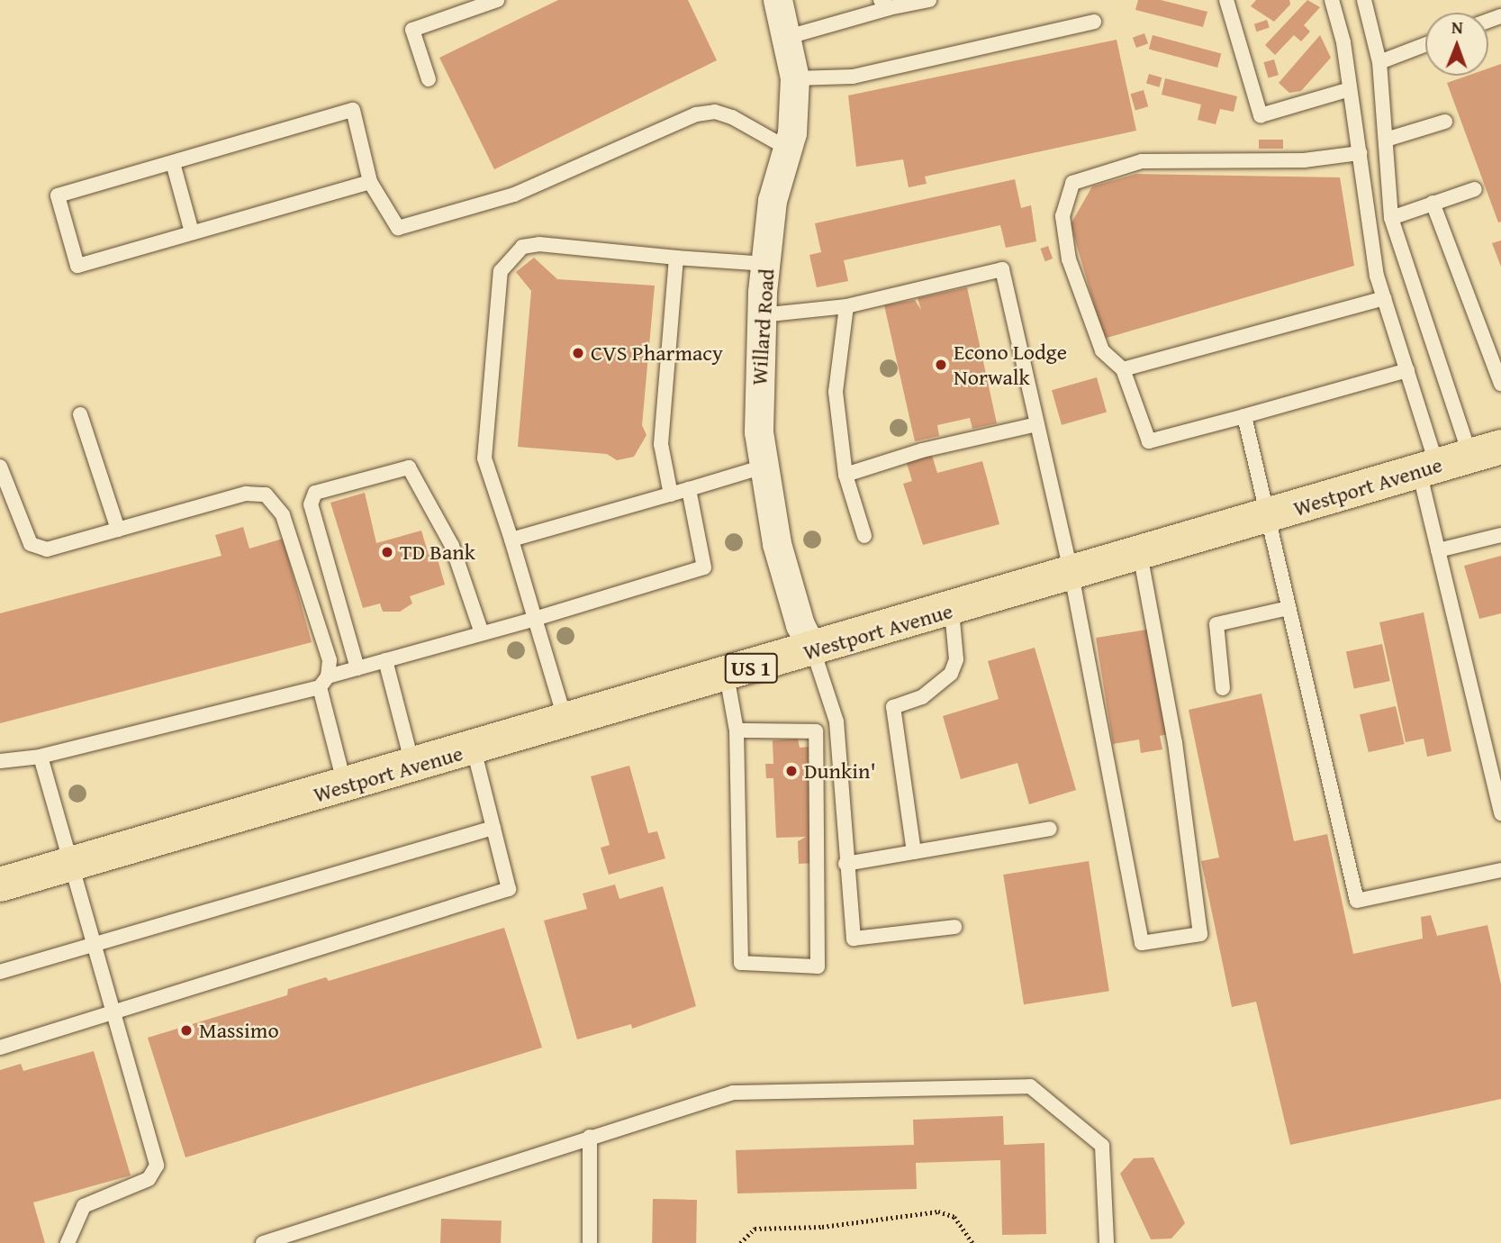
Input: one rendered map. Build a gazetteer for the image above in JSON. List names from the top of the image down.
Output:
{
  "streets": {
    "main road": ["Westport Avenue", "US 1"],
    "street": ["Willard Road"]
  },
  "crossings": [
    ["Willard Road", "Westport Avenue"]
  ],
  "places": [
    "CVS Pharmacy",
    "Econo Lodge Norwalk",
    "TD Bank",
    "Dunkin'",
    "Massimo"
  ],
  "north": "top"
}
